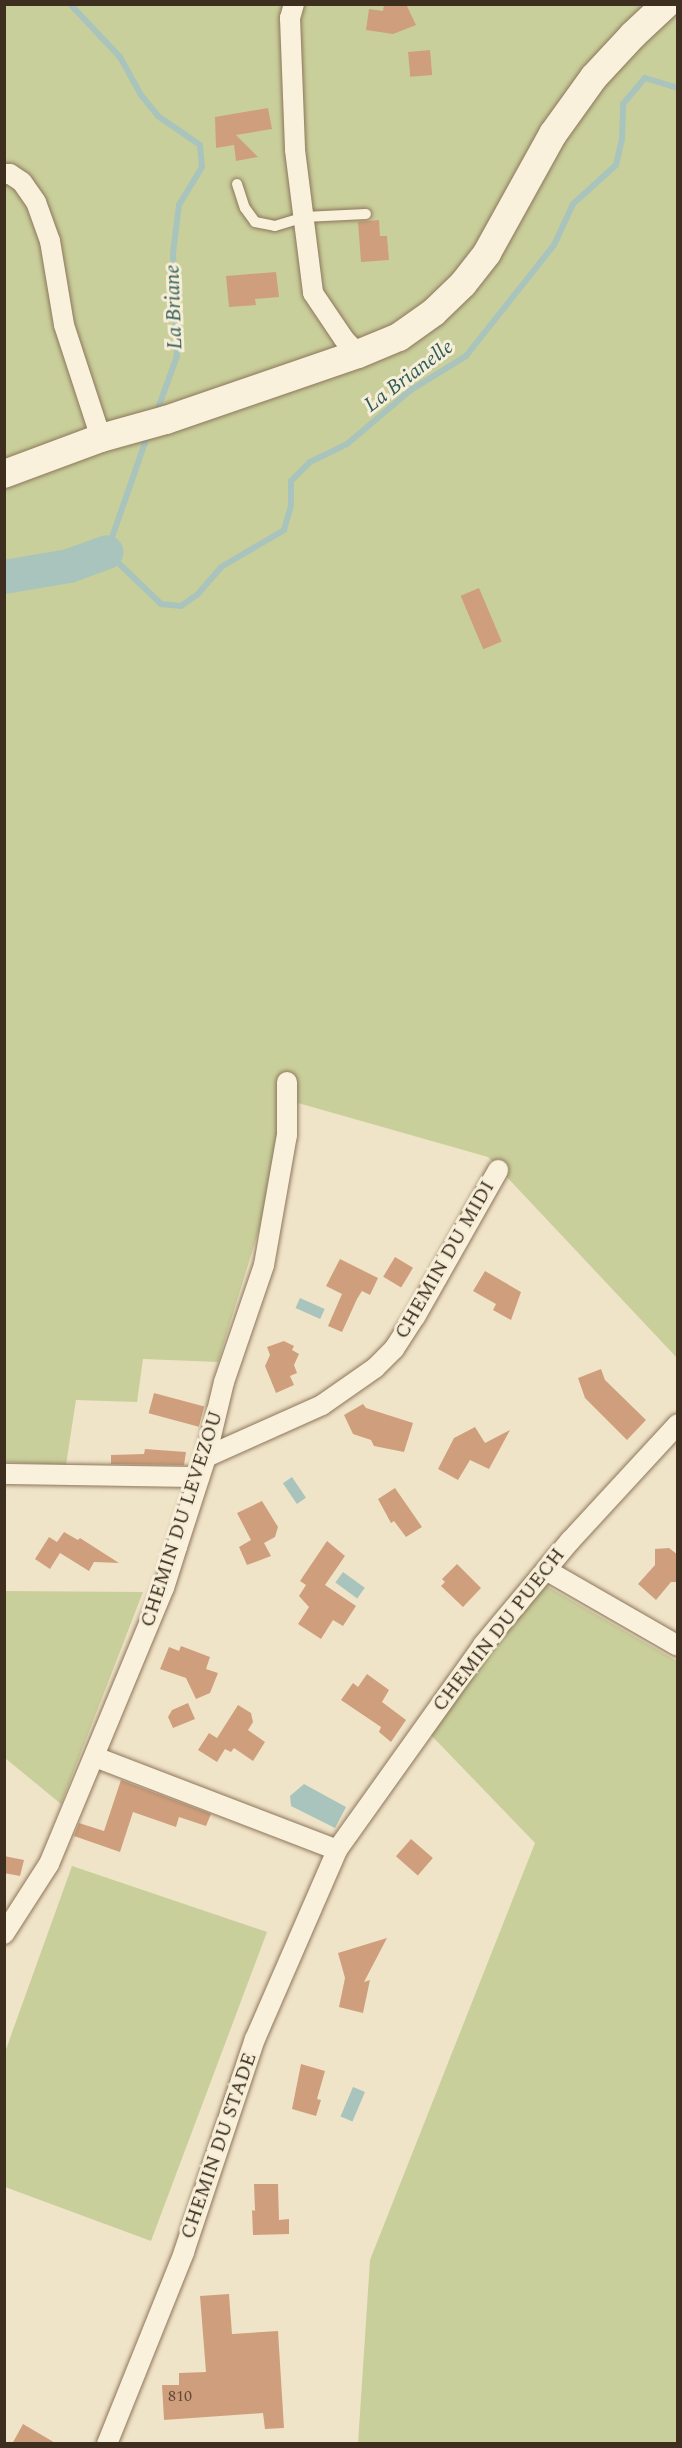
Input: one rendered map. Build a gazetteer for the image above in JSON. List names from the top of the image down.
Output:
{
  "streets": {
    "street": [
      "CHEMIN DU MIDI",
      "CHEMIN DU LEVEZOU",
      "CHEMIN DU PUECH",
      "CHEMIN DU STADE"
    ]
  },
  "crossings": [
    ["CHEMIN DU MIDI", "CHEMIN DU LEVEZOU"],
    ["CHEMIN DU PUECH", "CHEMIN DU STADE"]
  ],
  "water": ["La Briane", "La Brianelle"],
  "house_numbers": ["810"]
}
